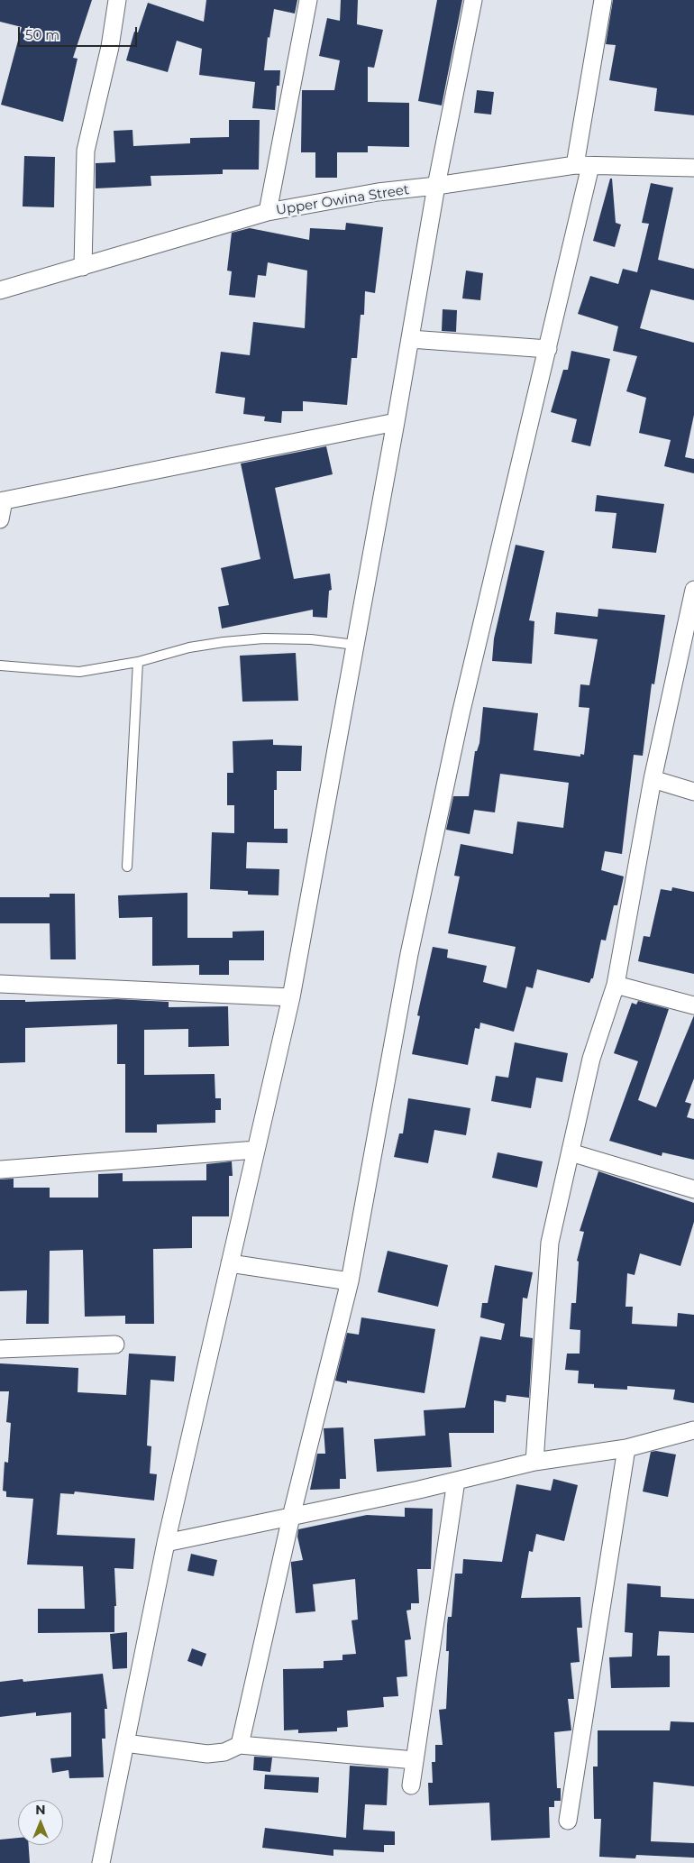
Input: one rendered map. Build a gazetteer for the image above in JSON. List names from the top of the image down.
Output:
{
  "streets": {
    "street": ["Upper Owina Street"]
  },
  "scale_bar": "50 m",
  "north": "top"
}
